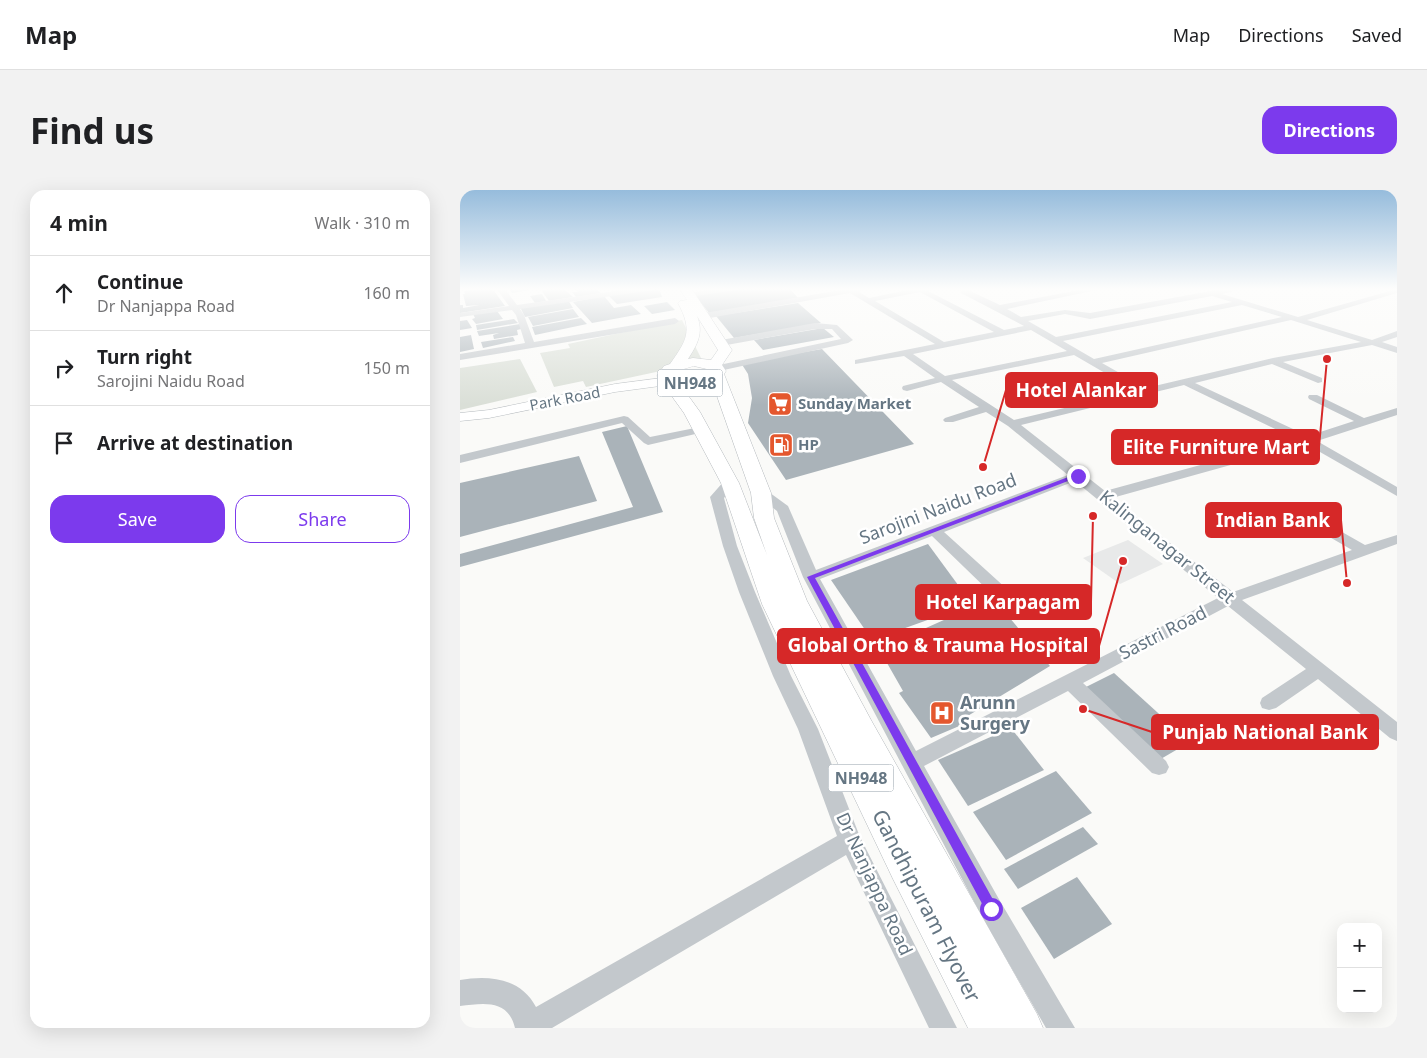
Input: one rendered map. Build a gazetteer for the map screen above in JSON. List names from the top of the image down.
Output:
{
  "streets": {
    "highway": ["NH948", "Gandhipuram Flyover"],
    "main road": ["Park Road"],
    "street": [
      "Sarojini Naidu Road",
      "Kalinganagar Street",
      "Sastri Road",
      "Dr Nanjappa Road"
    ]
  },
  "crossings": [
    ["NH948", "Park Road"],
    ["NH948", "Dr Nanjappa Road"],
    ["NH948", "Gandhipuram Flyover"],
    ["Sarojini Naidu Road", "Kalinganagar Street"],
    ["Kalinganagar Street", "Sastri Road"],
    ["Dr Nanjappa Road", "Gandhipuram Flyover"]
  ],
  "places": {
    "other": [
      "Elite Furniture Mart",
      "Hotel Alankar",
      "Hotel Karpagam",
      "Global Ortho & Trauma Hospital",
      "Indian Bank",
      "Punjab National Bank"
    ],
    "supermarket": ["Sunday Market"],
    "fuel station": ["HP"],
    "hospital": ["Arunn Surgery"]
  },
  "page": {
    "header": "Map",
    "nav": ["Map", "Directions", "Saved"],
    "buttons": [
      "Directions",
      ["Save", "Share"]
    ],
    "title": "Find us",
    "heading": ["4 min", "Walk · 310 m"],
    "list": [
      ["Continue", "Dr Nanjappa Road", "160 m"],
      ["Turn right", "Sarojini Naidu Road", "150 m"],
      "Arrive at destination"
    ],
    "map_buttons": ["+", "−"]
  }
}
